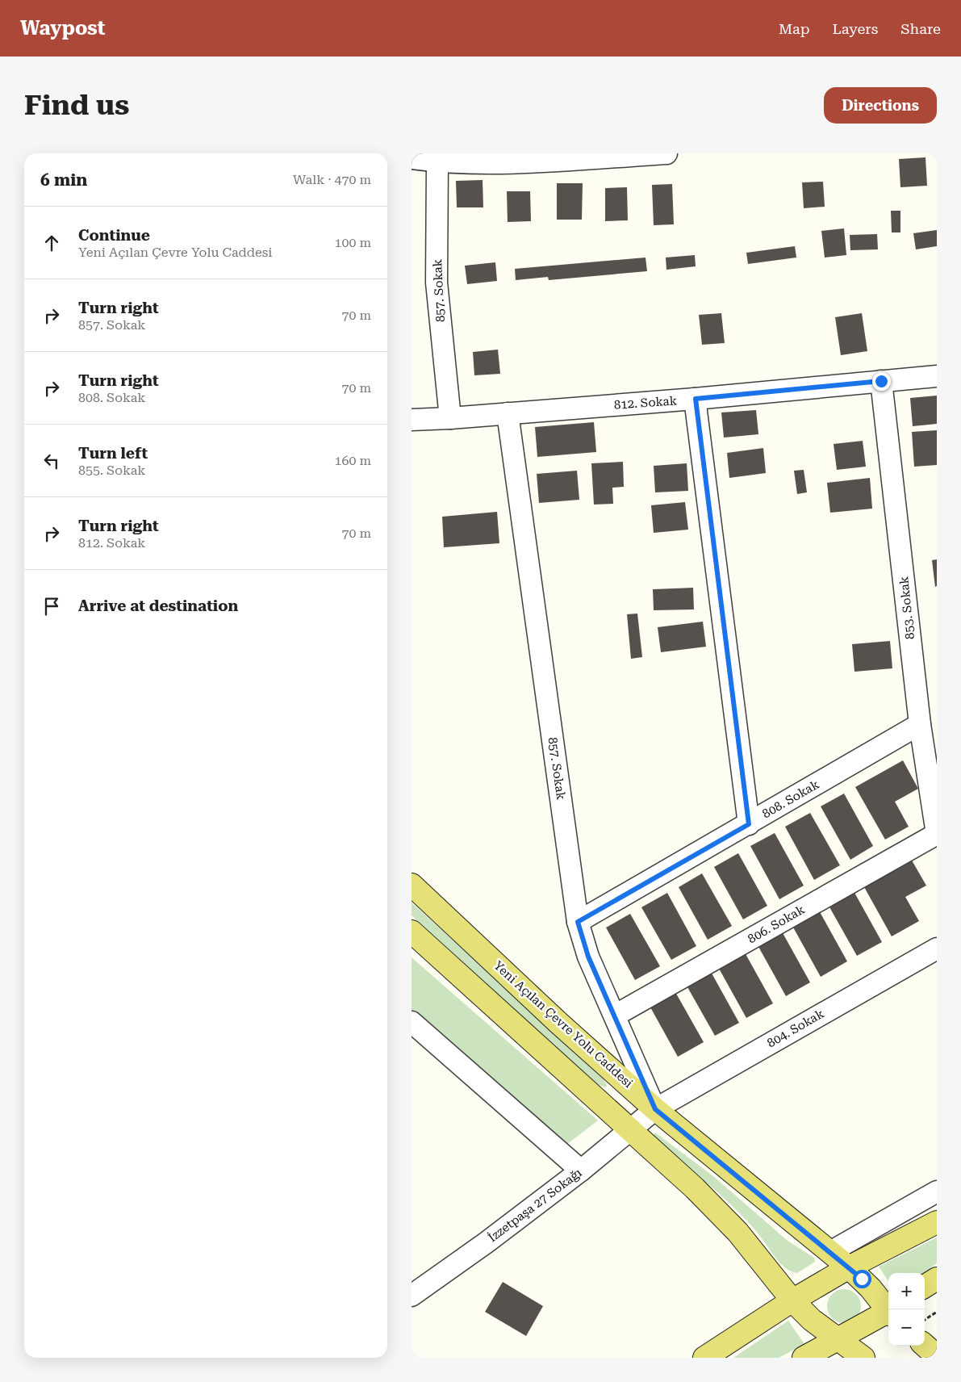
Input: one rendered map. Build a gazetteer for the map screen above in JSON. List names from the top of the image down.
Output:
{
  "streets": {
    "main road": ["Yeni Açılan Çevre Yolu Caddesi"],
    "street": [
      "857. Sokak",
      "812. Sokak",
      "853. Sokak",
      "808. Sokak",
      "806. Sokak",
      "804. Sokak",
      "İzzetpaşa 27 Sokağı"
    ]
  },
  "crossings": [
    ["857. Sokak", "812. Sokak"],
    ["857. Sokak", "808. Sokak"],
    ["857. Sokak", "806. Sokak"],
    ["857. Sokak", "Yeni Açılan Çevre Yolu Caddesi"],
    ["857. Sokak", "804. Sokak"],
    ["857. Sokak", "İzzetpaşa 27 Sokağı"],
    ["812. Sokak", "853. Sokak"],
    ["853. Sokak", "808. Sokak"],
    ["853. Sokak", "806. Sokak"],
    ["Yeni Açılan Çevre Yolu Caddesi", "804. Sokak"],
    ["Yeni Açılan Çevre Yolu Caddesi", "İzzetpaşa 27 Sokağı"],
    ["804. Sokak", "İzzetpaşa 27 Sokağı"]
  ],
  "page": {
    "header": "Waypost",
    "nav": ["Map", "Layers", "Share"],
    "buttons": "Directions",
    "title": "Find us",
    "heading": ["6 min", "Walk · 470 m"],
    "list": [
      ["Continue", "Yeni Açılan Çevre Yolu Caddesi", "100 m"],
      ["Turn right", "857. Sokak", "70 m"],
      ["Turn right", "808. Sokak", "70 m"],
      ["Turn left", "855. Sokak", "160 m"],
      ["Turn right", "812. Sokak", "70 m"],
      "Arrive at destination"
    ],
    "map_buttons": ["+", "−"]
  }
}
